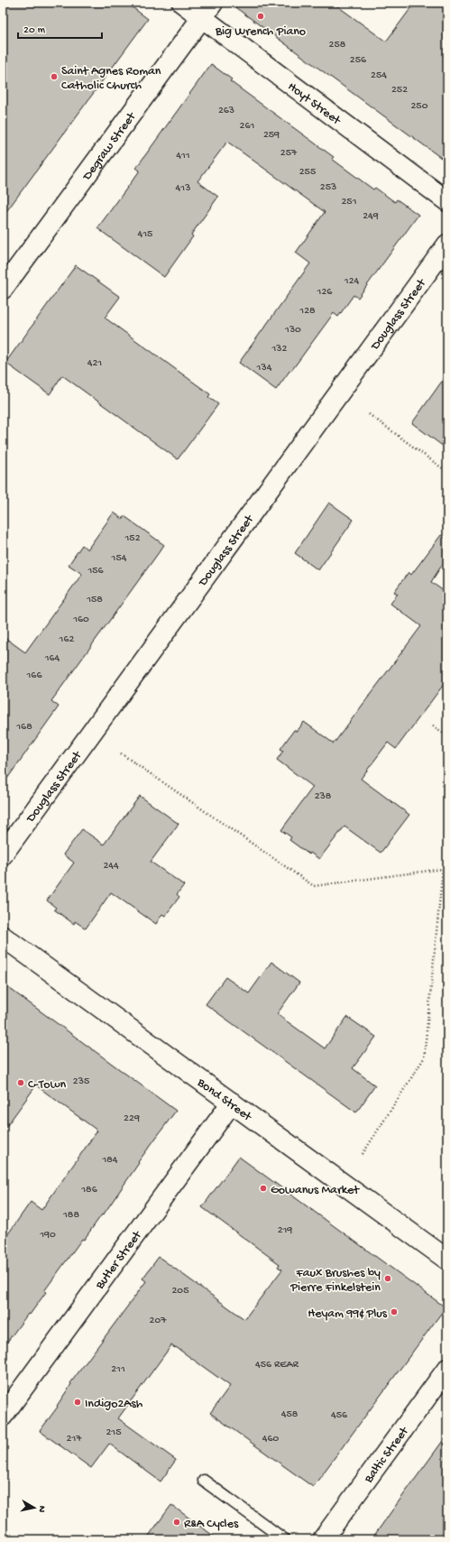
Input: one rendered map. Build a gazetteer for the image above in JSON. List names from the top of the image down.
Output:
{
  "streets": {
    "street": [
      "Hoyt Street",
      "Degraw Street",
      "Douglass Street",
      "Bond Street",
      "Butler Street",
      "Baltic Street"
    ]
  },
  "crossings": [
    ["Hoyt Street", "Degraw Street"],
    ["Bond Street", "Butler Street"]
  ],
  "places": [
    "Big Wrench Piano",
    "Saint Agnes Roman Catholic Church",
    "C-Town",
    "Gowanus Market",
    "Faux Brushes by Pierre Finkelstein",
    "Heyam 99¢ Plus",
    "Indigo2Ash",
    "R&A Cycles"
  ],
  "house_numbers": [
    "258",
    "256",
    "254",
    "252",
    "250",
    "263",
    "261",
    "259",
    "257",
    "411",
    "255",
    "253",
    "413",
    "251",
    "249",
    "415",
    "124",
    "126",
    "128",
    "130",
    "132",
    "421",
    "134",
    "152",
    "154",
    "156",
    "158",
    "160",
    "162",
    "164",
    "166",
    "168",
    "238",
    "244",
    "235",
    "229",
    "184",
    "186",
    "188",
    "219",
    "190",
    "205",
    "207",
    "456 REAR",
    "211",
    "458",
    "456",
    "215",
    "217",
    "460"
  ],
  "scale_bar": "20 m",
  "north": "right"
}
